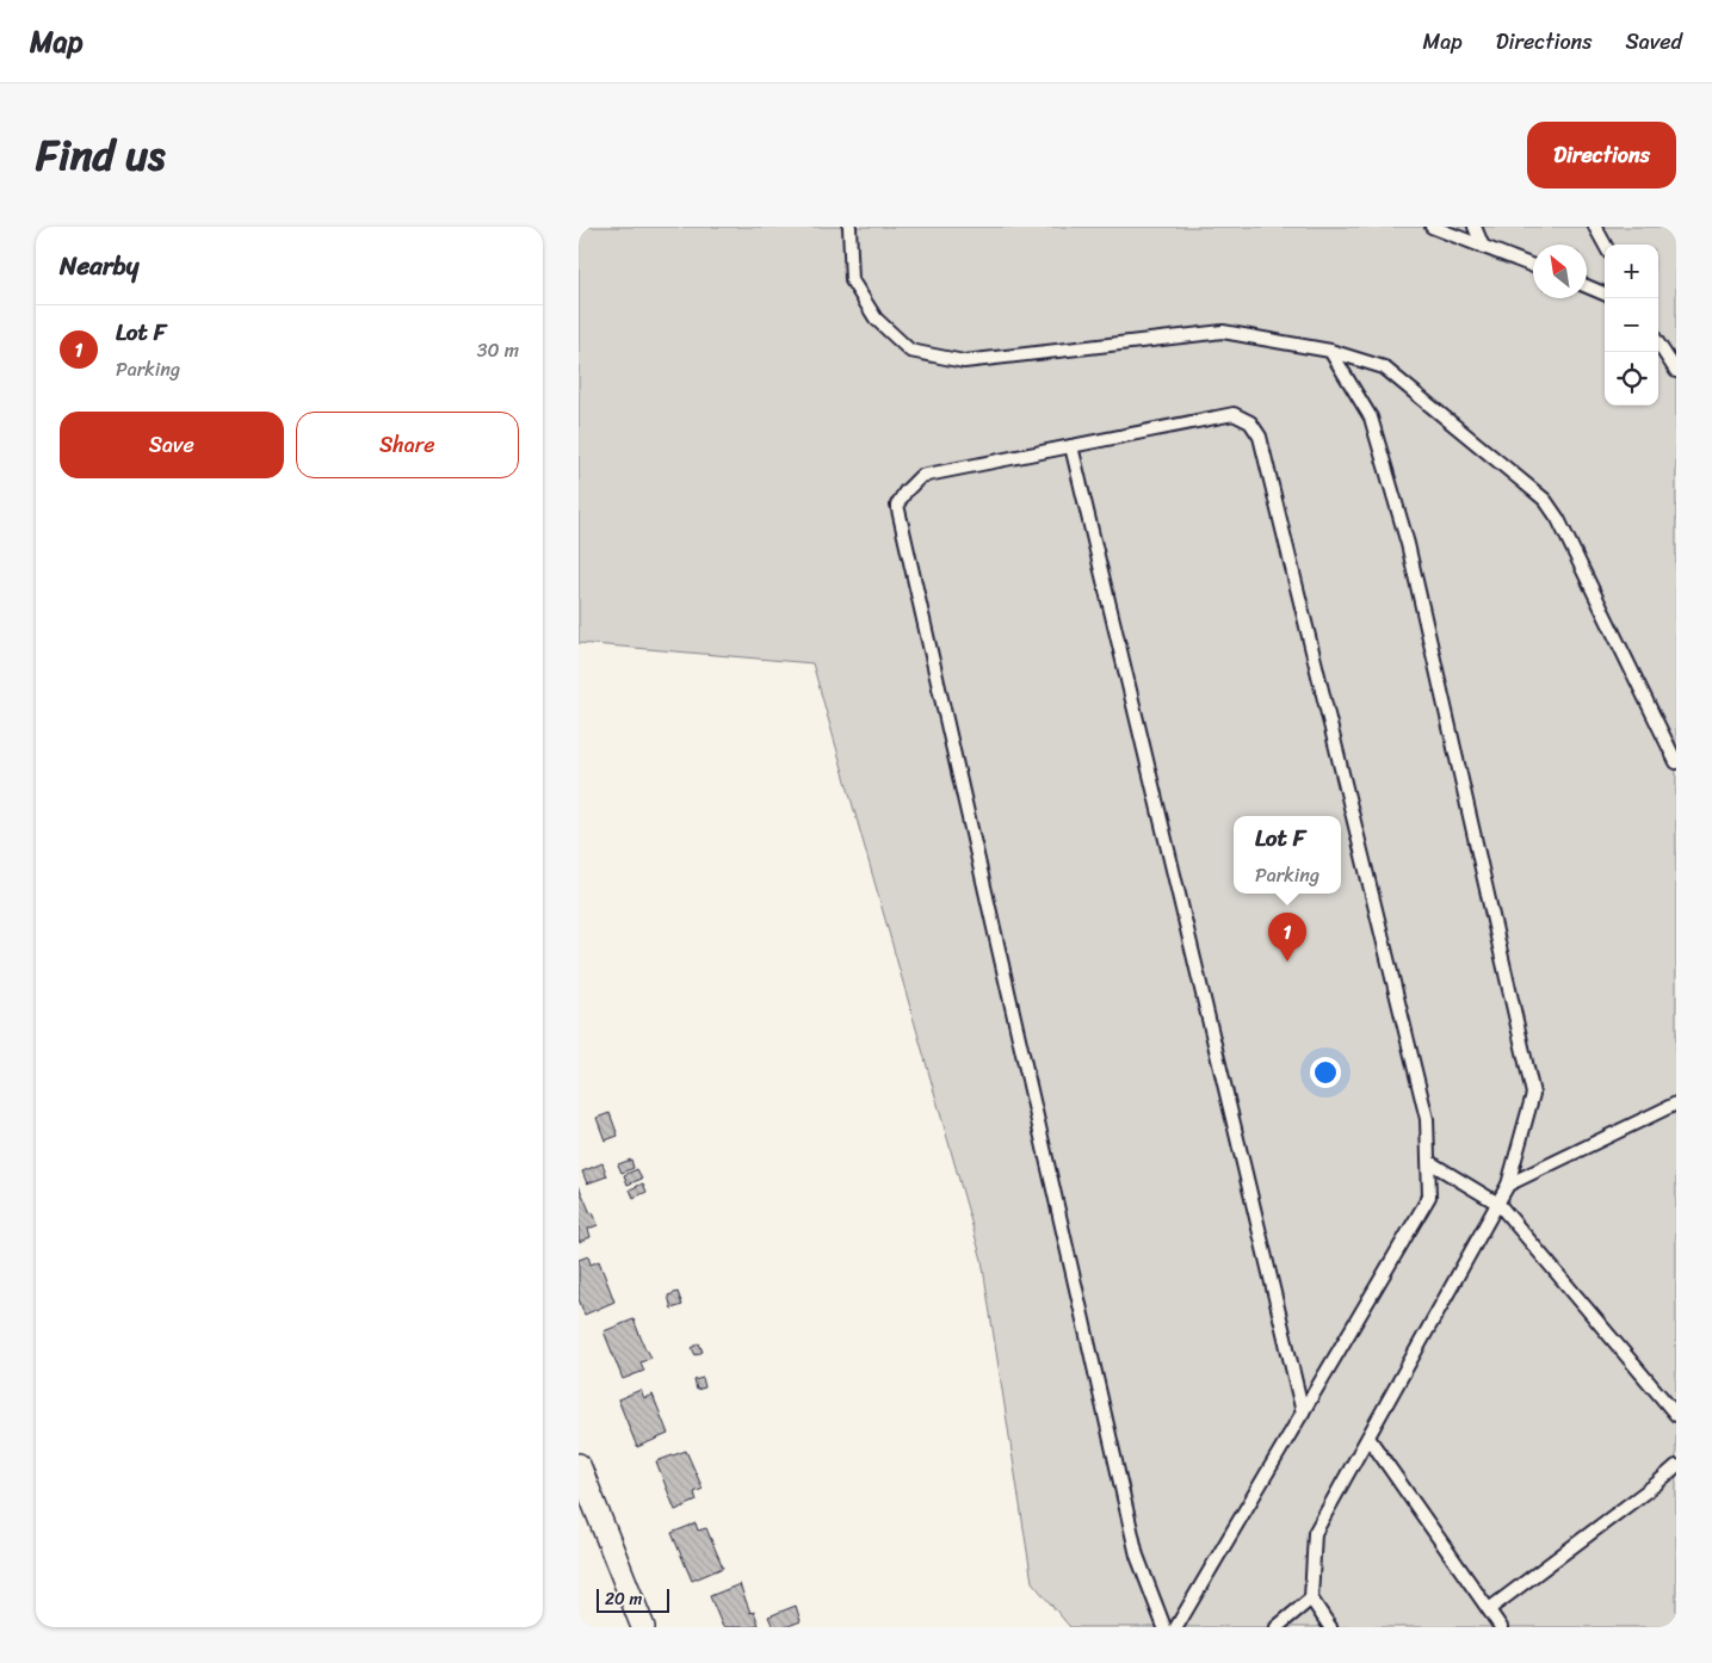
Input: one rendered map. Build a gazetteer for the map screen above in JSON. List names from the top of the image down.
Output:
{
  "scale_bar": "20 m",
  "north": "top left",
  "page": {
    "header": "Map",
    "nav": ["Map", "Directions", "Saved"],
    "title": "Find us",
    "buttons": [
      "Directions",
      ["Save", "Share"]
    ],
    "heading": "Nearby",
    "map_buttons": ["+", "−"],
    "list": [
      {
        "mark": "1",
        "name": "Lot F",
        "note": "Parking",
        "value": "30 m"
      }
    ],
    "popup": ["Lot F", "Parking"],
    "pins": "1",
    "scale": "20 m"
  }
}
